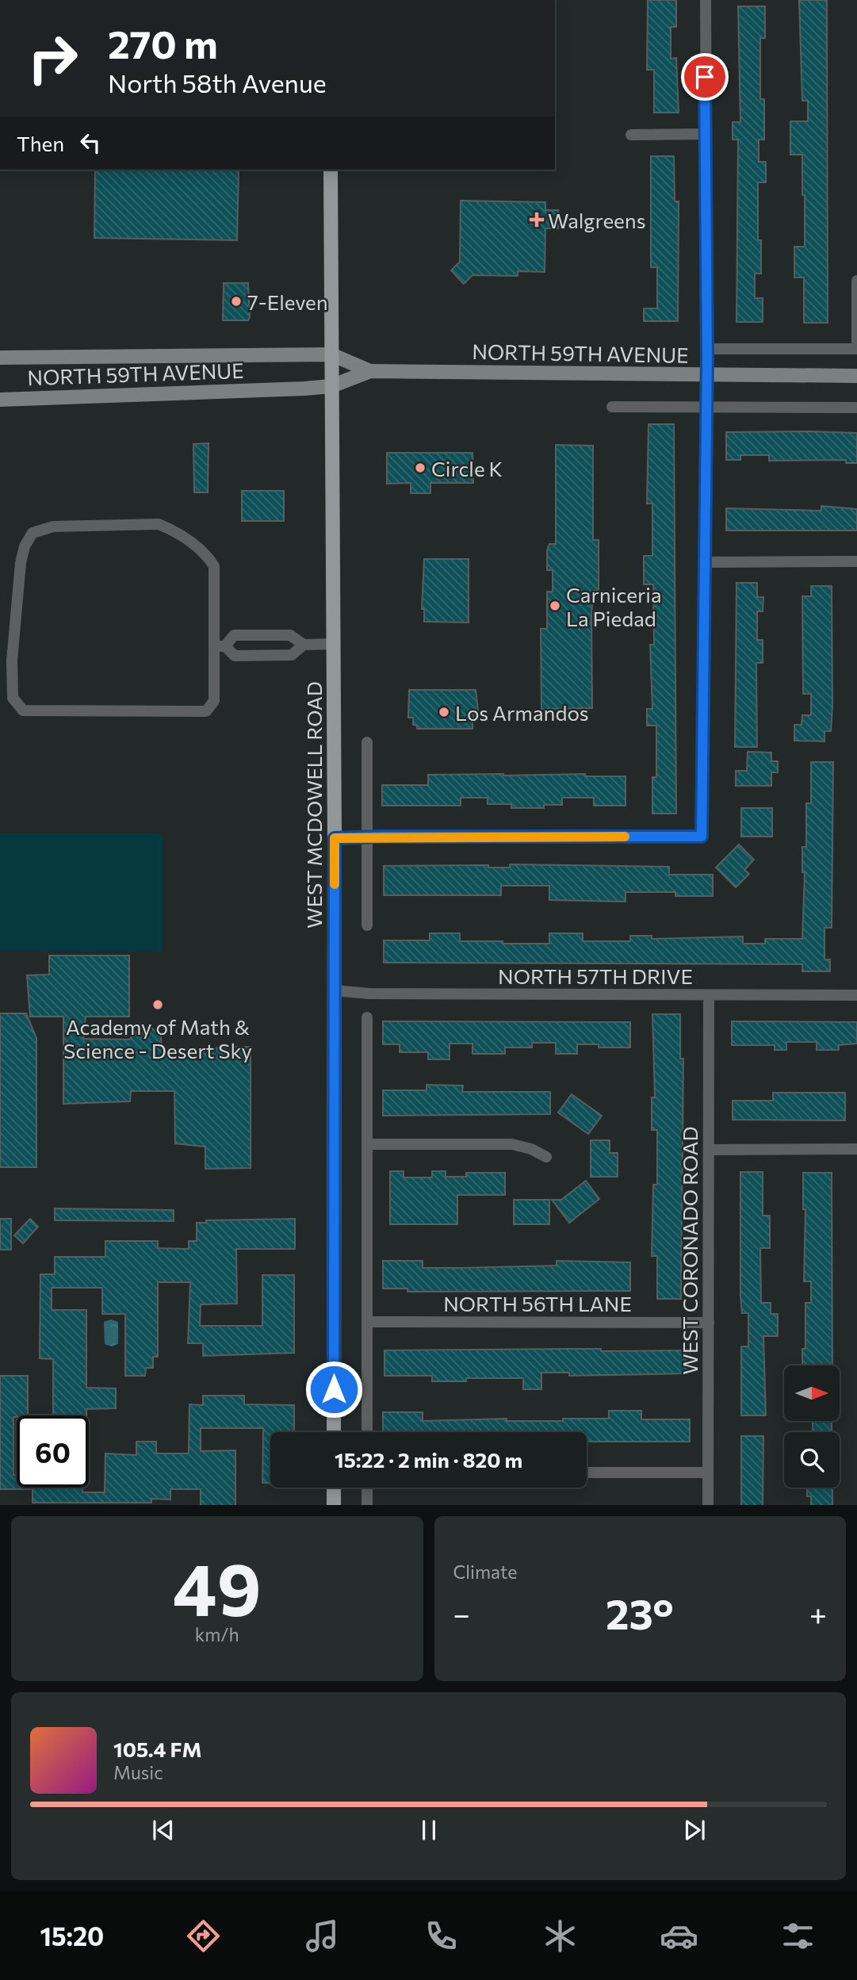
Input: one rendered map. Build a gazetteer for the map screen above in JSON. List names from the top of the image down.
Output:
{
  "streets": {
    "main road": ["NORTH 59TH AVENUE", "WEST MCDOWELL ROAD"],
    "street": ["NORTH 57TH DRIVE", "WEST CORONADO ROAD", "NORTH 56TH LANE"]
  },
  "crossings": [
    ["NORTH 59TH AVENUE", "WEST MCDOWELL ROAD"],
    ["WEST MCDOWELL ROAD", "NORTH 57TH DRIVE"],
    ["NORTH 57TH DRIVE", "WEST CORONADO ROAD"],
    ["WEST CORONADO ROAD", "NORTH 56TH LANE"]
  ],
  "places": {
    "health": ["Walgreens"],
    "other": [
      "7-Eleven",
      "Circle K",
      "Carniceria La Piedad",
      "Los Armandos",
      "Academy of Math & Science - Desert Sky"
    ]
  },
  "north": "right",
  "page": {
    "turn": ["270 m", "North 58th Avenue"],
    "then": "Then",
    "limit": "60",
    "trip": "15:22 · 2 min · 820 m",
    "tile": [
      ["49", "km/h"],
      "Climate"
    ],
    "heat": ["−", "23°", "+"],
    "song": ["105.4 FM", "Music"],
    "tabs": "15:20"
  }
}
